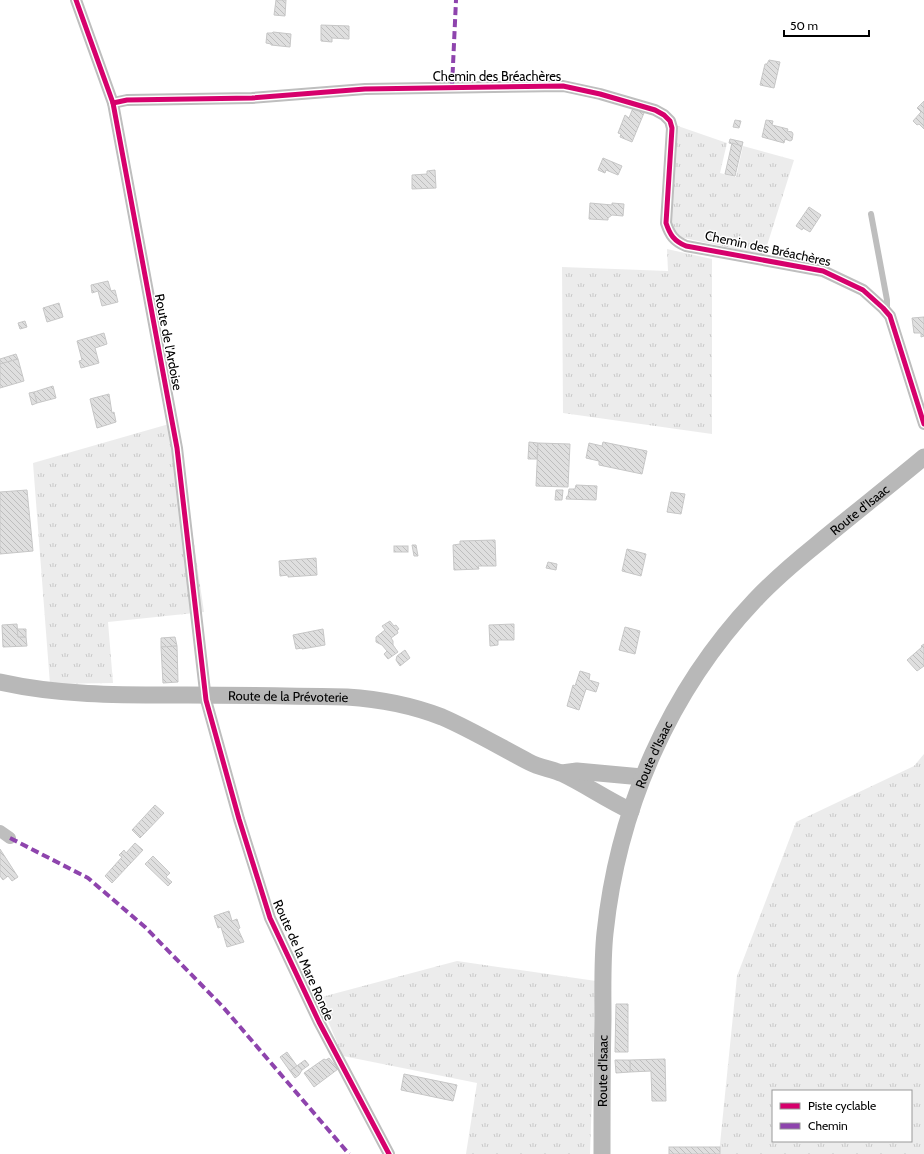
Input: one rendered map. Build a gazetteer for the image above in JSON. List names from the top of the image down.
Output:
{
  "streets": {
    "street": [
      "Chemin des Bréachères",
      "Route de l'Ardoise",
      "Route d'Isaac",
      "Route de la Prévoterie",
      "Route de la Mare Ronde"
    ]
  },
  "crossings": [
    ["Chemin des Bréachères", "Route de l'Ardoise"],
    ["Route de l'Ardoise", "Route de la Prévoterie"],
    ["Route de l'Ardoise", "Route de la Mare Ronde"],
    ["Route d'Isaac", "Route de la Prévoterie"],
    ["Route de la Prévoterie", "Route de la Mare Ronde"]
  ],
  "legend": ["Piste cyclable", "Chemin"],
  "scale_bar": "50 m"
}
